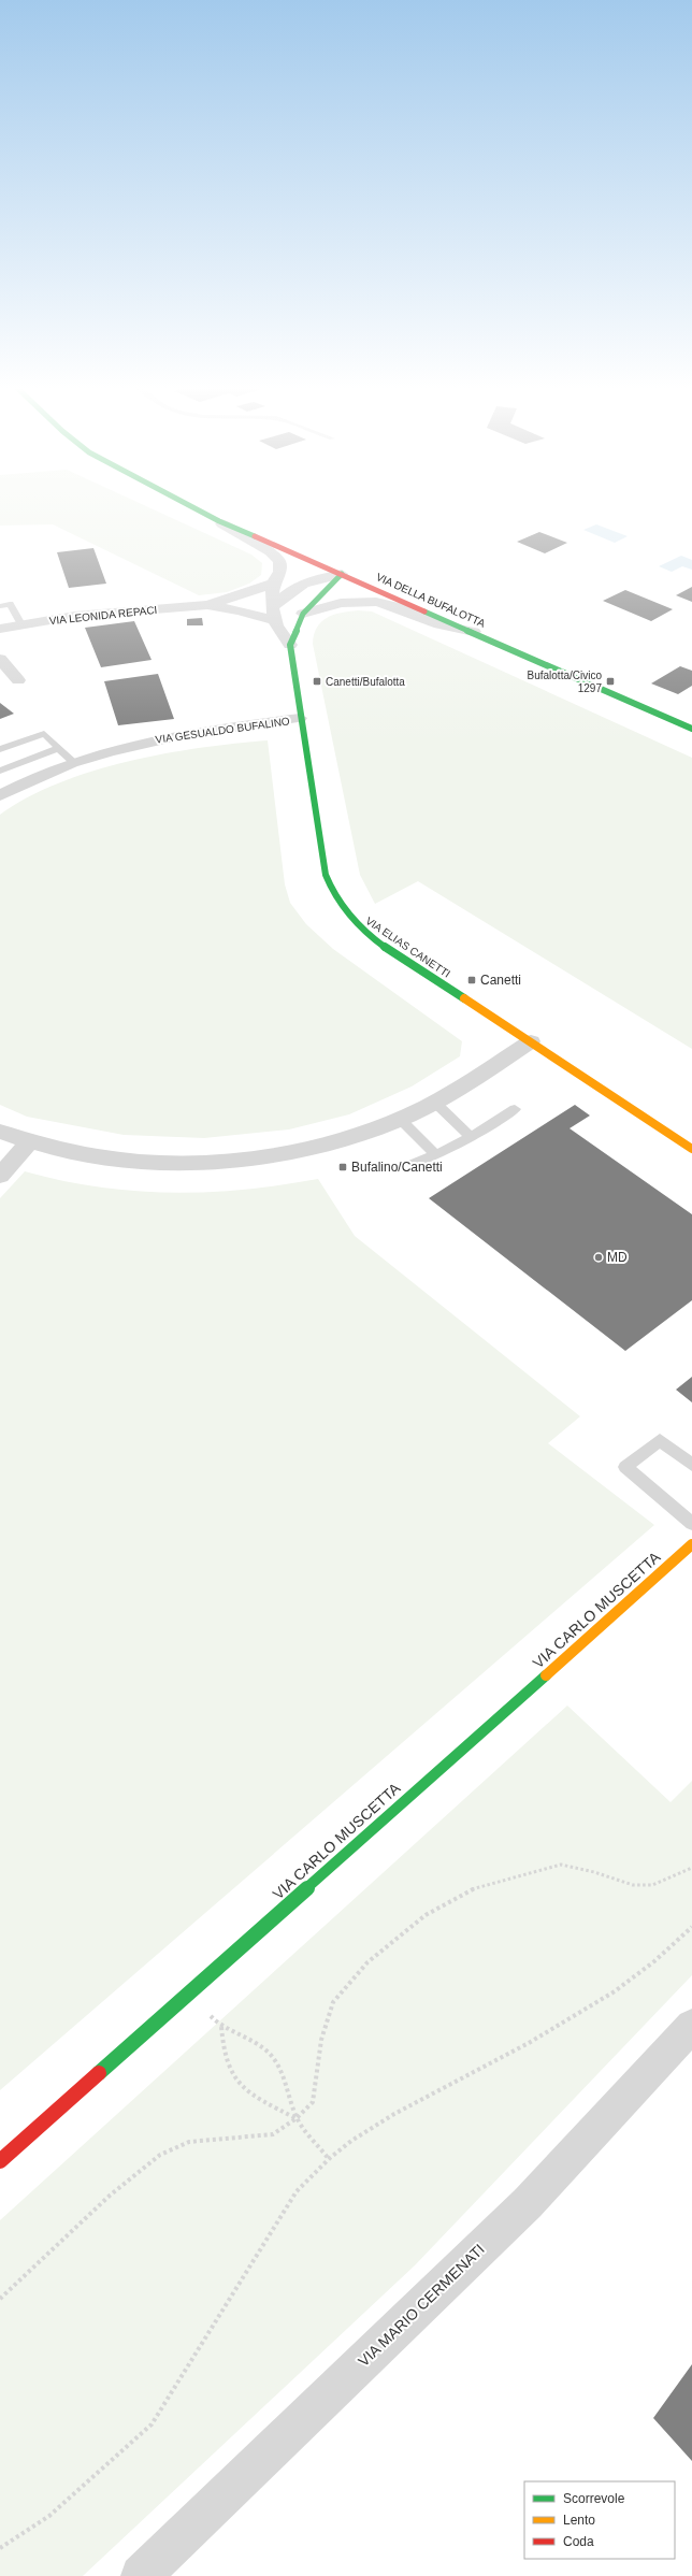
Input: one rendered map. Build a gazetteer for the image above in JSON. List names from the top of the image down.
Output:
{
  "streets": {
    "street": [
      "VIA DELLA BUFALOTTA",
      "VIA LEONIDA REPACI",
      "VIA GESUALDO BUFALINO",
      "VIA ELIAS CANETTI",
      "VIA CARLO MUSCETTA",
      "VIA MARIO CERMENATI"
    ]
  },
  "crossings": [
    ["VIA GESUALDO BUFALINO", "VIA ELIAS CANETTI"]
  ],
  "places": {
    "transit": [
      "Canetti/Bufalotta",
      "Bufalotta/Civico 1297",
      "Canetti",
      "Bufalino/Canetti"
    ],
    "other": ["MD"]
  },
  "legend": ["Scorrevole", "Lento", "Coda"]
}
